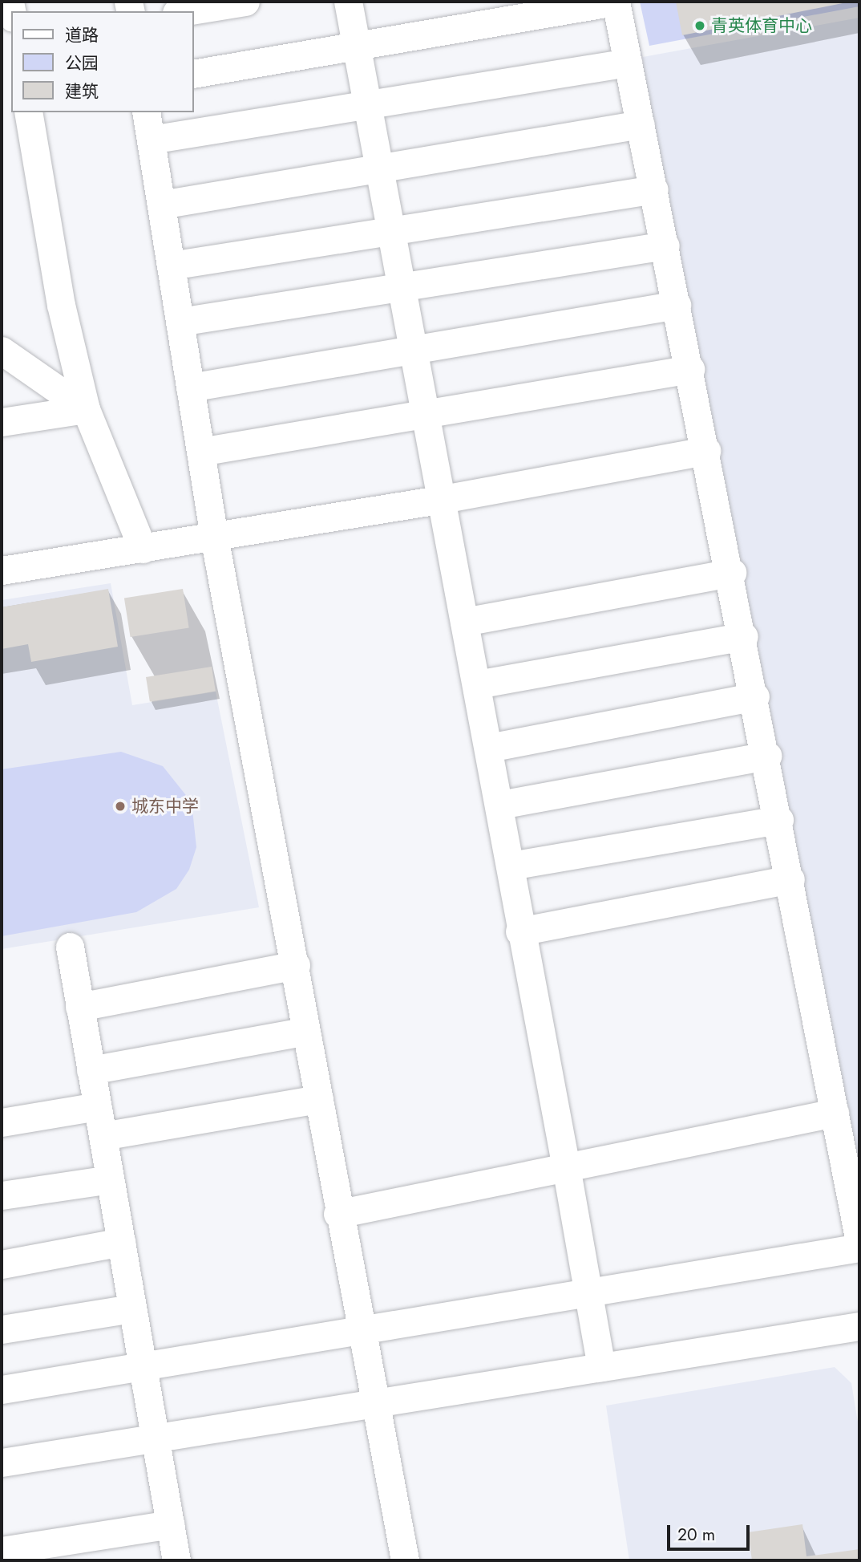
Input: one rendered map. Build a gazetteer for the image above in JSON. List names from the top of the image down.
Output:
{
  "places": ["青英体育中心", "城东中学"],
  "legend": ["道路", "公园", "建筑"],
  "scale_bar": "20 m"
}
